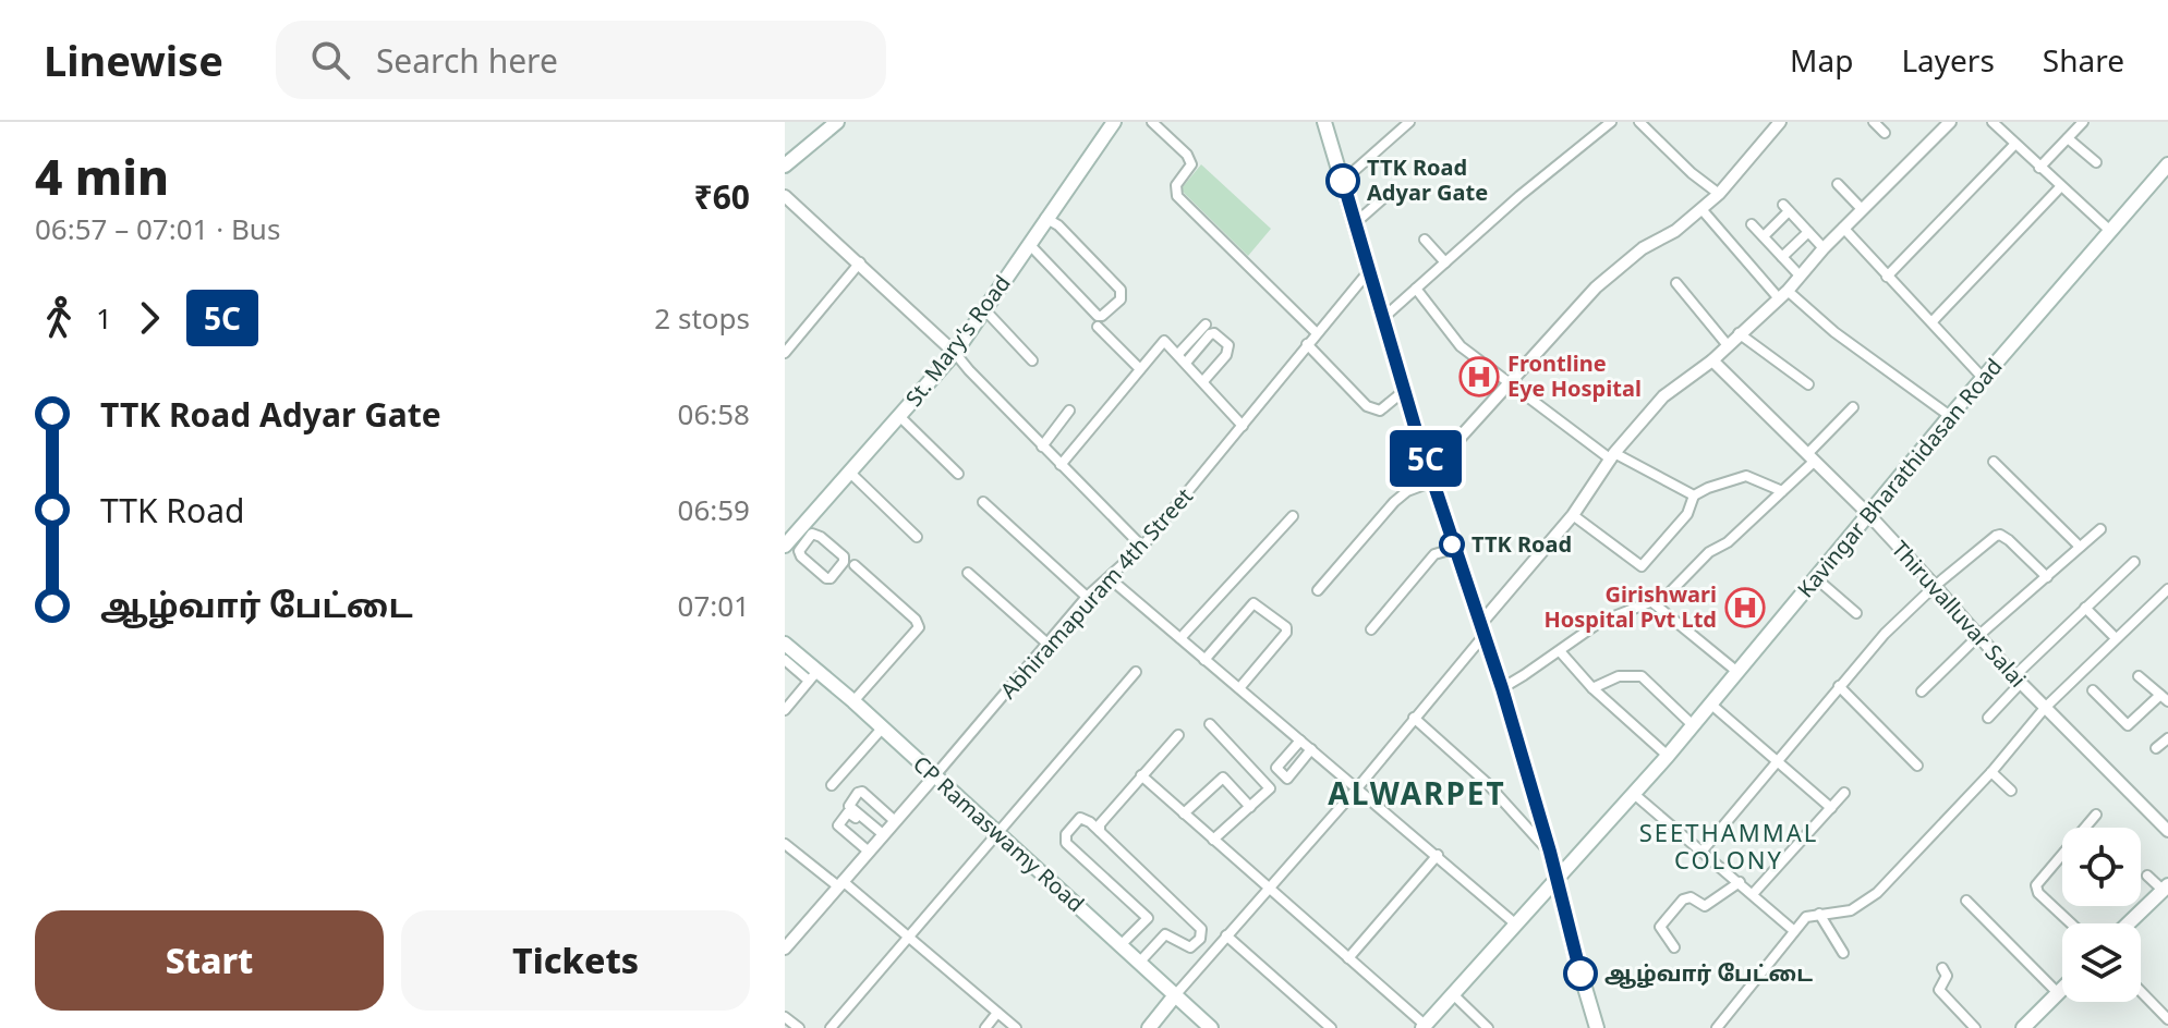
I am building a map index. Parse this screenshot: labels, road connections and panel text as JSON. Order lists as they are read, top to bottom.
{
  "streets": {
    "main road": ["St. Mary's Road", "Kavingar Bharathidasan Road", "CP Ramaswamy Road"],
    "street": ["Abhiramapuram 4th Street", "Thiruvalluvar Salai"]
  },
  "crossings": [
    ["Kavingar Bharathidasan Road", "Thiruvalluvar Salai"],
    ["Abhiramapuram 4th Street", "CP Ramaswamy Road"]
  ],
  "districts": ["ALWARPET", "SEETHAMMAL COLONY"],
  "places": {
    "other": ["TTK Road Adyar Gate", "TTK Road", "ஆழ்வார் பேட்டை"],
    "hospital": ["Frontline Eye Hospital", "Girishwari Hospital Pvt Ltd"]
  },
  "lines": ["bus line 5C"],
  "page": {
    "header": "Linewise",
    "search": "Search here",
    "nav": ["Map", "Layers", "Share"],
    "heading": ["4 min", "06:57 – 07:01 · Bus", "₹60"],
    "on_map": "5C",
    "legs": ["1", "5C", "2 stops"],
    "list": [
      {
        "name": "TTK Road Adyar Gate",
        "value": "06:58"
      },
      {
        "name": "TTK Road",
        "value": "06:59"
      },
      {
        "name": "ஆழ்வார் பேட்டை",
        "value": "07:01"
      }
    ],
    "buttons": ["Start", "Tickets"]
  }
}
